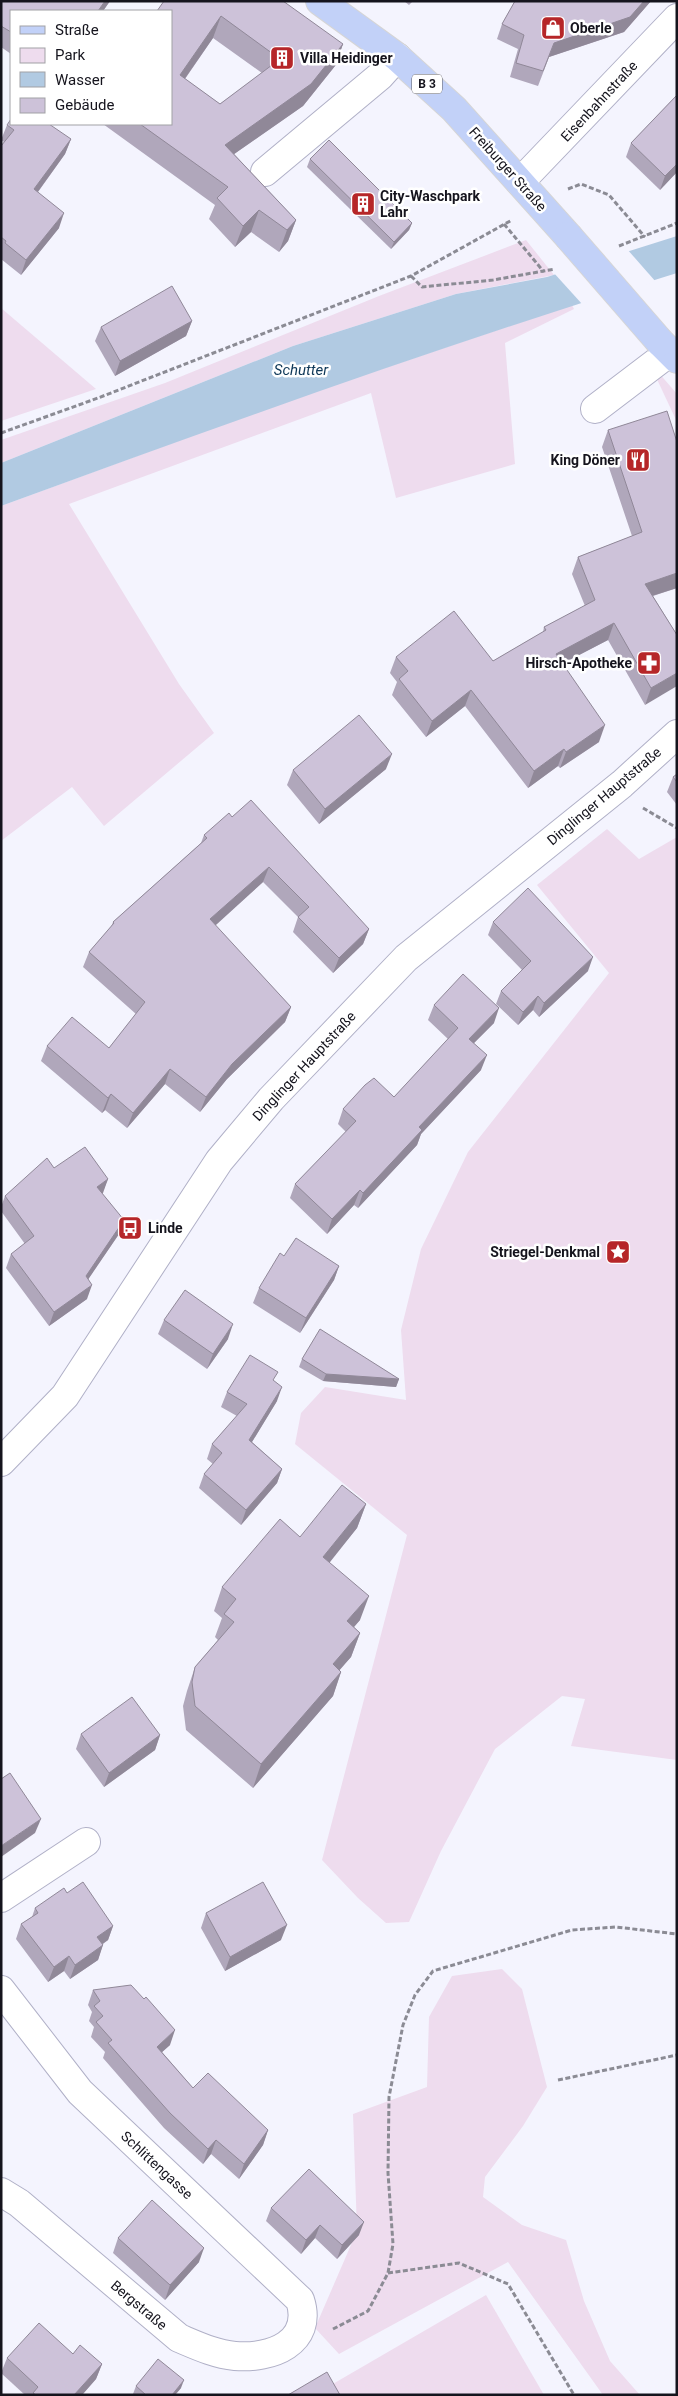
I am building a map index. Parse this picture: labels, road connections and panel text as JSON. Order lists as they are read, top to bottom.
{
  "streets": {
    "main road": ["B 3", "Freiburger Straße"],
    "street": [
      "Eisenbahnstraße",
      "Dinglinger Hauptstraße",
      "Schlittengasse",
      "Bergstraße"
    ]
  },
  "crossings": [
    ["Eisenbahnstraße", "Freiburger Straße"],
    ["Schlittengasse", "Bergstraße"]
  ],
  "water": ["Schutter"],
  "places": {
    "shop": ["Oberle"],
    "building": ["Villa Heidinger", "City-Waschpark Lahr"],
    "restaurant": ["King Döner"],
    "pharmacy": ["Hirsch-Apotheke"],
    "bus stop": ["Linde"],
    "place": ["Striegel-Denkmal"]
  },
  "legend": [
    "Straße",
    "Park",
    "Wasser",
    "Gebäude"
  ]
}
